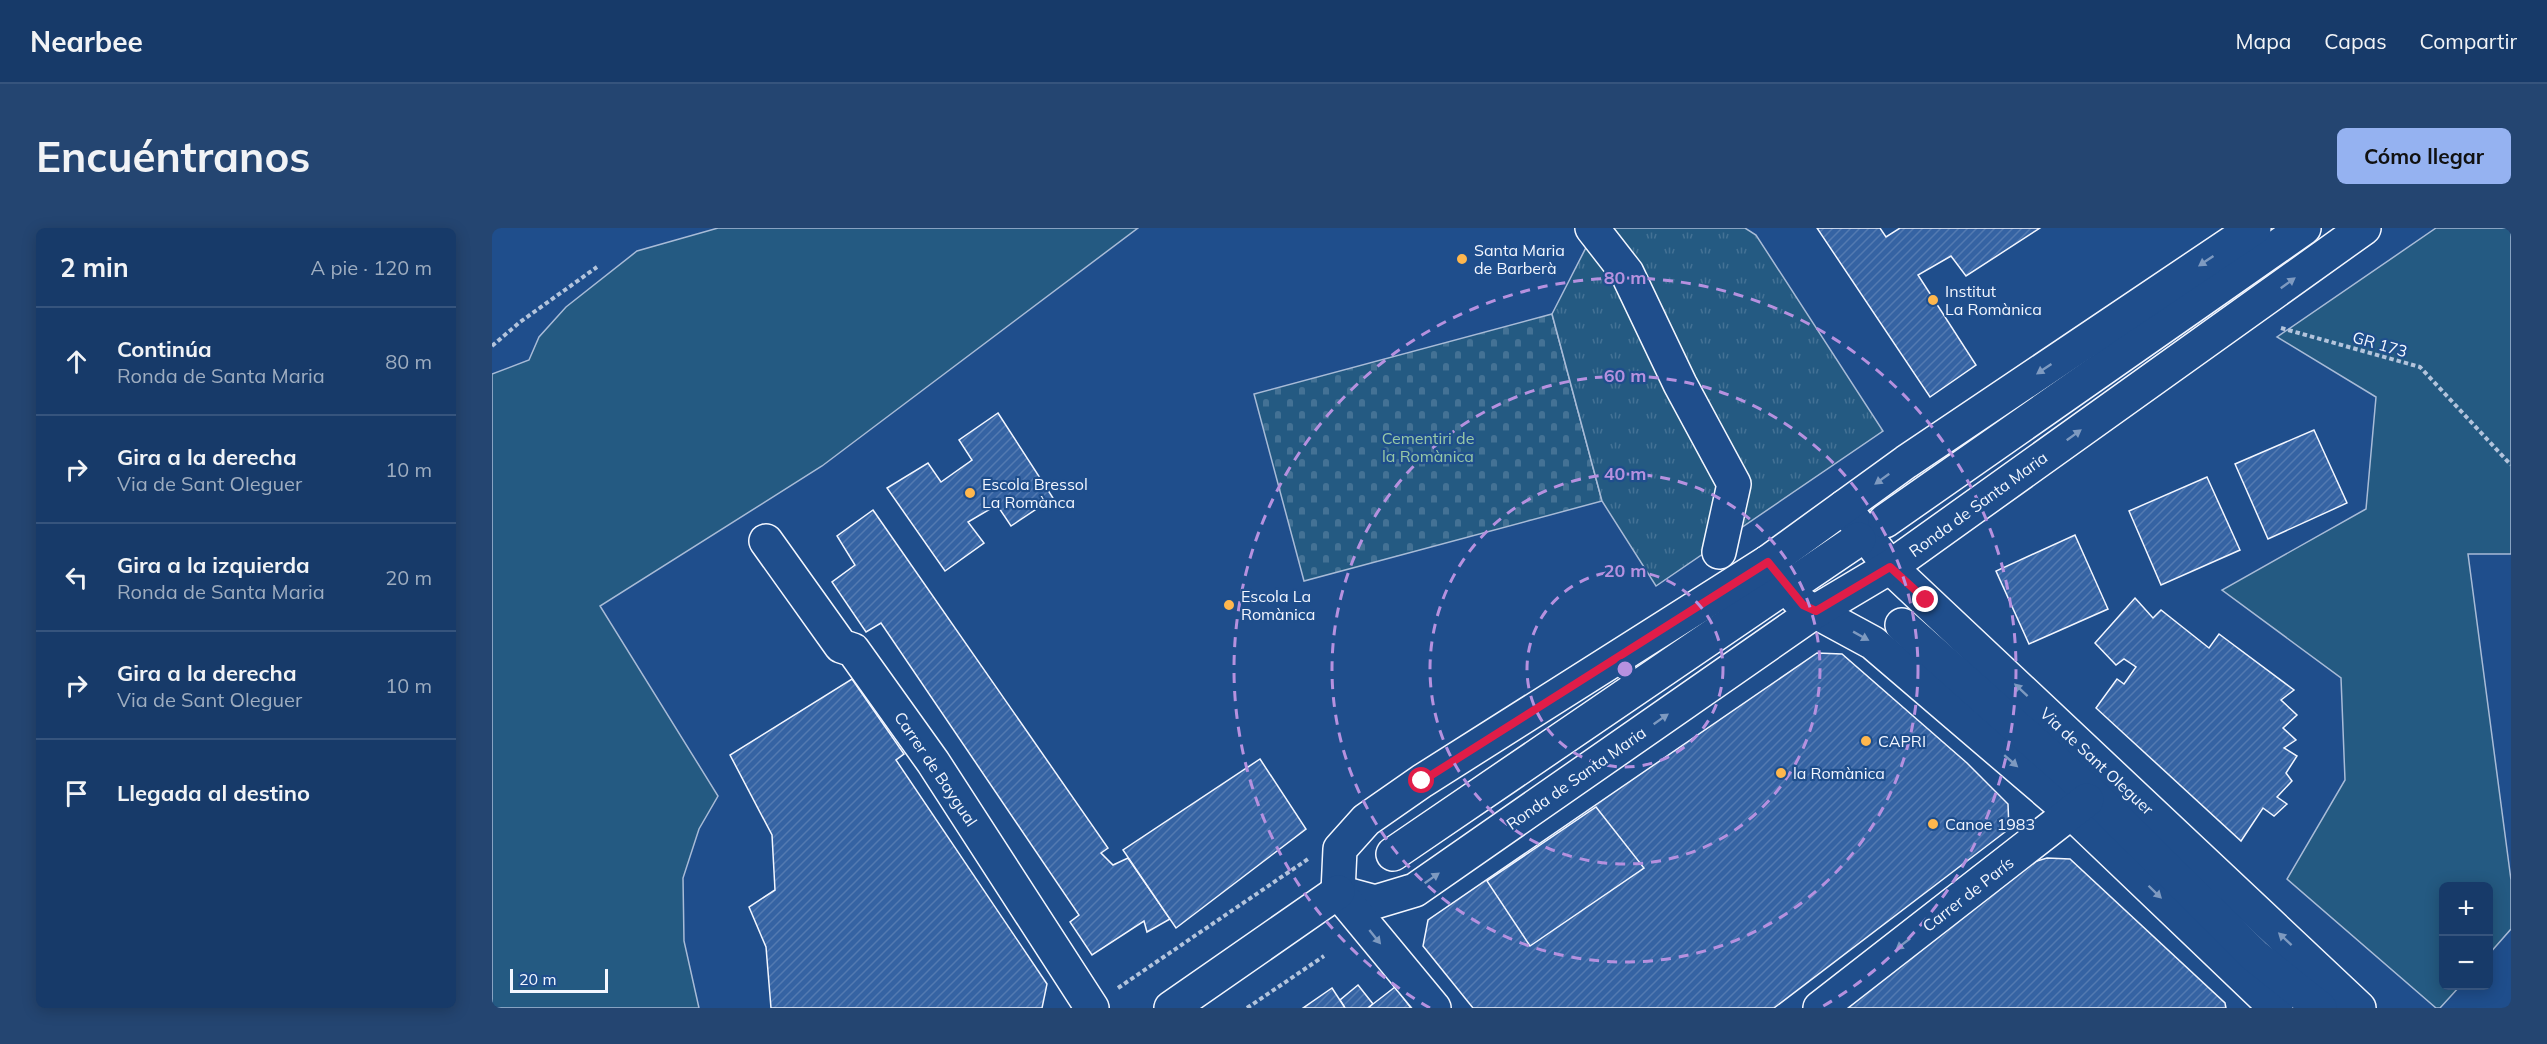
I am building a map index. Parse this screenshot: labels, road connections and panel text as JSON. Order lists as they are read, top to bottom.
{
  "streets": {
    "street": [
      "Ronda de Santa Maria",
      "Via de Sant Oleguer",
      "Carrer de Baygual",
      "Carrer de París"
    ],
    "path": ["GR 173"]
  },
  "crossings": [
    ["GR 173", "Ronda de Santa Maria"],
    ["Ronda de Santa Maria", "Via de Sant Oleguer"],
    ["Via de Sant Oleguer", "Carrer de París"]
  ],
  "one_way": ["Carrer de París"],
  "parks": ["Cementiri de la Romànica"],
  "places": [
    "Santa Maria de Barberà",
    "Institut La Romànica",
    "Escola Bressol La Romànca",
    "Escola La Romànica",
    "CAPRI",
    "la Romànica",
    "Canoe 1983"
  ],
  "scale_bar": "20 m",
  "page": {
    "header": "Nearbee",
    "nav": ["Mapa", "Capas", "Compartir"],
    "buttons": "Cómo llegar",
    "title": "Encuéntranos",
    "heading": ["2 min", "A pie · 120 m"],
    "list": [
      ["Continúa", "Ronda de Santa Maria", "80 m"],
      ["Gira a la derecha", "Via de Sant Oleguer", "10 m"],
      ["Gira a la izquierda", "Ronda de Santa Maria", "20 m"],
      ["Gira a la derecha", "Via de Sant Oleguer", "10 m"],
      "Llegada al destino"
    ],
    "map_buttons": ["+", "−"],
    "scale": "20 m"
  },
  "rings": [
    "80 m",
    "60 m",
    "40 m",
    "20 m"
  ]
}
